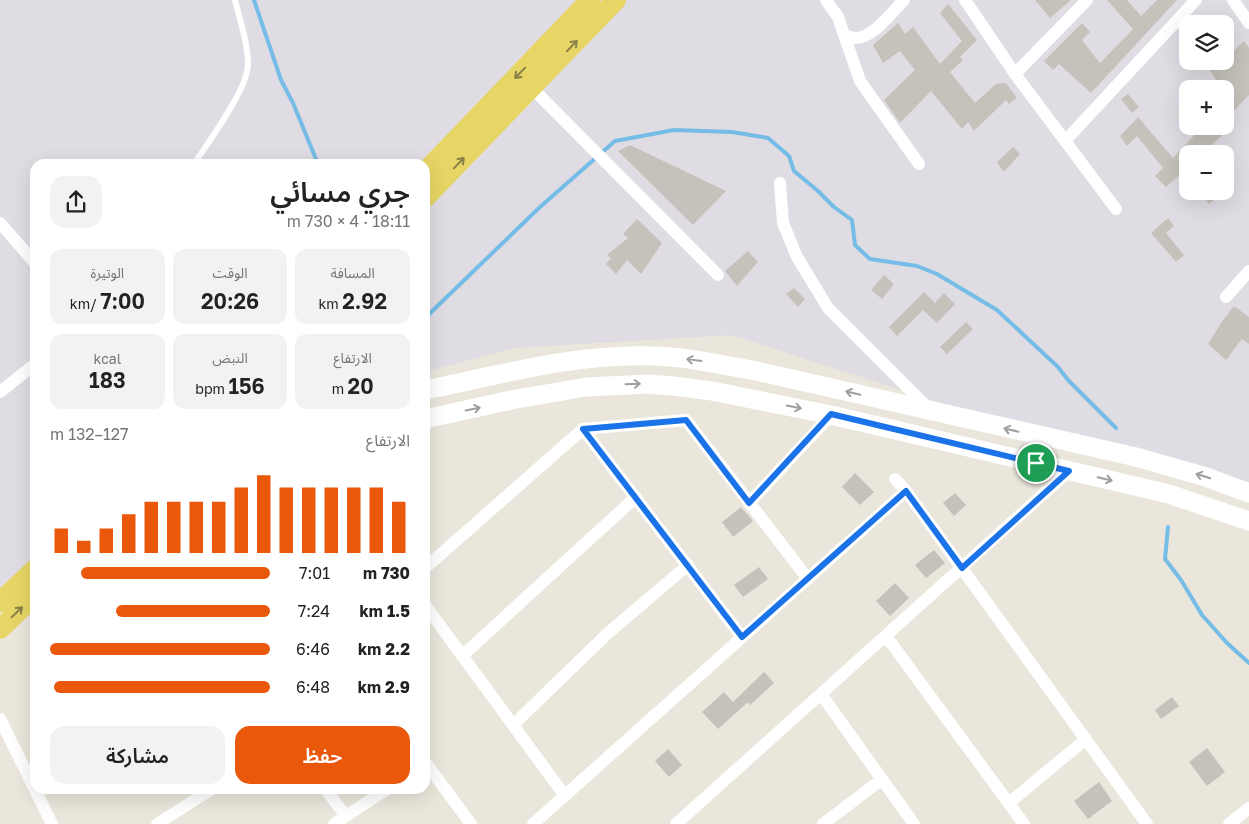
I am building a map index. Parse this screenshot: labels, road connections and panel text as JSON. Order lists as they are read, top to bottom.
{
  "page": {
    "map_buttons": ["+", "−"],
    "heading": ["جري مسائي", "18:11 · 4 × 730 m"],
    "stats": [
      ["المسافة", "2.92 km"],
      ["الوقت", "20:26"],
      ["الوتيرة", "7:00 /km"],
      ["الارتفاع", "20 m"],
      ["النبض", "156 bpm"],
      ["kcal", "183"]
    ],
    "chart": ["الارتفاع", "127–132 m"],
    "list": [
      {
        "name": "730 m",
        "note": "7:01"
      },
      {
        "name": "1.5 km",
        "note": "7:24"
      },
      {
        "name": "2.2 km",
        "note": "6:46"
      },
      {
        "name": "2.9 km",
        "note": "6:48"
      }
    ],
    "buttons": ["حفظ", "مشاركة"]
  }
}
